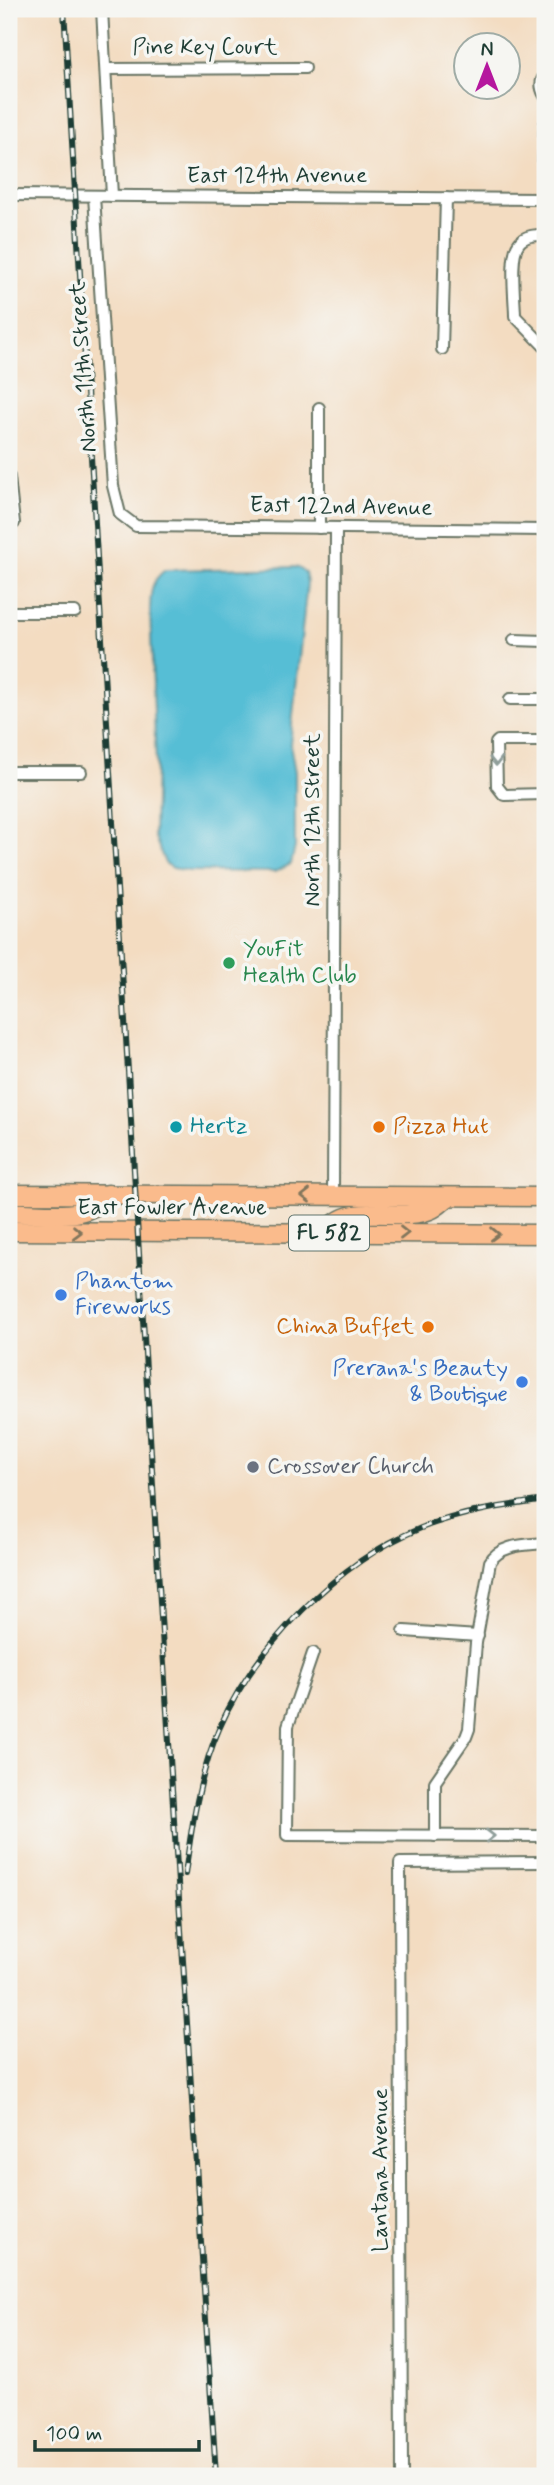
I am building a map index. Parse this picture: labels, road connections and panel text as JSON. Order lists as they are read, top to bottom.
{
  "streets": {
    "main road": ["East Fowler Avenue", "FL 582"],
    "street": [
      "Pine Key Court",
      "East 124th Avenue",
      "North 11th Street",
      "East 122nd Avenue",
      "North 12th Street",
      "Lantana Avenue"
    ]
  },
  "crossings": [
    ["East 124th Avenue", "North 11th Street"],
    ["North 11th Street", "East 122nd Avenue"],
    ["East 122nd Avenue", "North 12th Street"],
    ["North 12th Street", "East Fowler Avenue"]
  ],
  "places": [
    "YouFit Health Club",
    "Hertz",
    "Pizza Hut",
    "Phantom Fireworks",
    "China Buffet",
    "Prerana's Beauty & Boutique",
    "Crossover Church"
  ],
  "scale_bar": "100 m",
  "north": "top"
}
